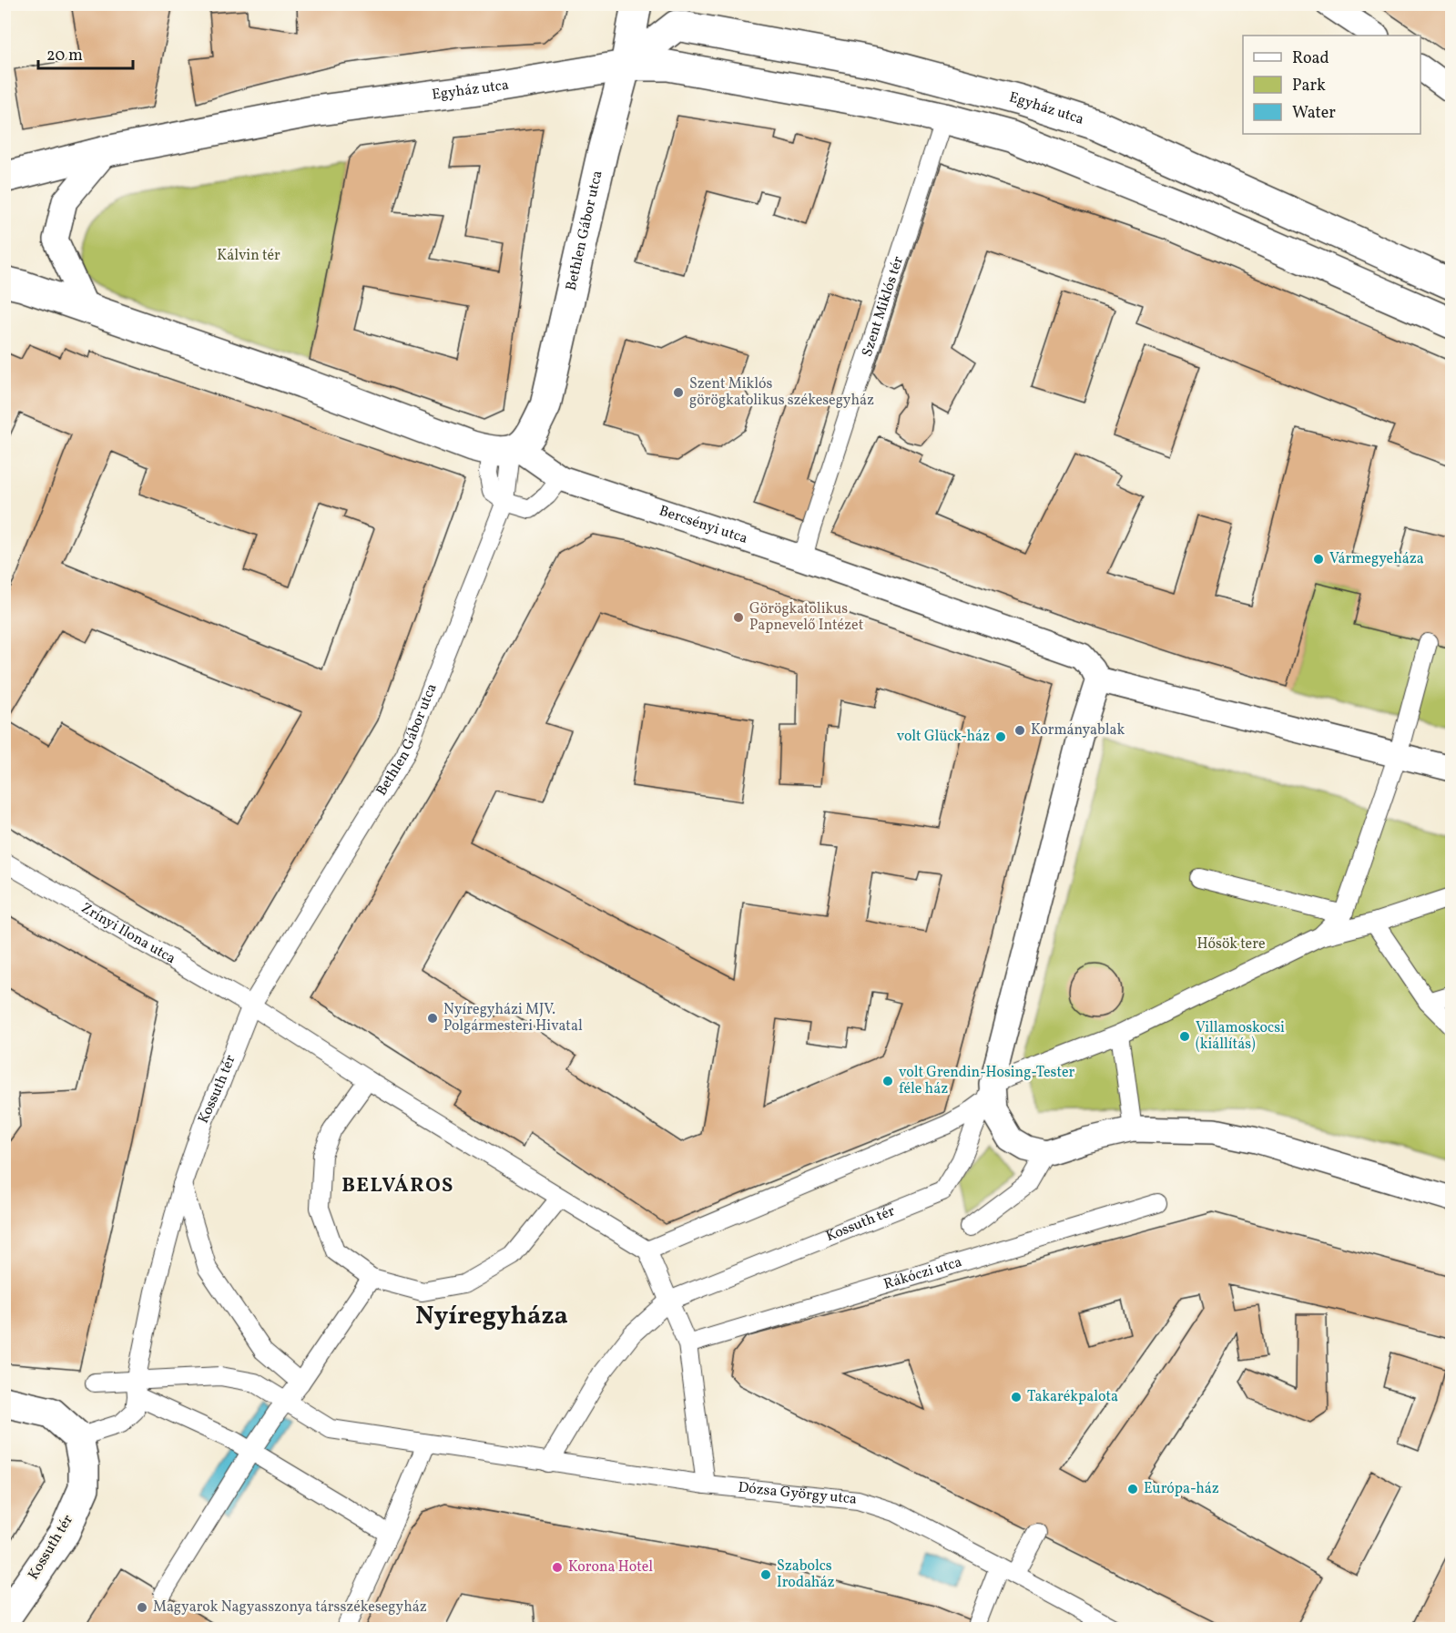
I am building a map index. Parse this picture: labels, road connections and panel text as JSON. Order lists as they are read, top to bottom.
{
  "streets": {
    "street": [
      "Egyház utca",
      "Bethlen Gábor utca",
      "Szent Miklós tér",
      "Bercsényi utca",
      "Zrínyi Ilona utca",
      "Kossuth tér",
      "Rákóczi utca",
      "Dózsa György utca"
    ]
  },
  "crossings": [
    ["Egyház utca", "Bethlen Gábor utca"],
    ["Egyház utca", "Szent Miklós tér"],
    ["Bethlen Gábor utca", "Bercsényi utca"],
    ["Bethlen Gábor utca", "Zrínyi Ilona utca"],
    ["Bethlen Gábor utca", "Kossuth tér"],
    ["Szent Miklós tér", "Bercsényi utca"],
    ["Zrínyi Ilona utca", "Kossuth tér"],
    ["Kossuth tér", "Dózsa György utca"]
  ],
  "districts": ["BELVÁROS", "Nyíregyháza"],
  "parks": ["Kálvin tér", "Hősök tere"],
  "places": [
    "Szent Miklós görögkatolikus székesegyház",
    "Vármegyeháza",
    "Görögkatolikus Papnevelő Intézet",
    "Kormányablak",
    "volt Glück-ház",
    "Nyíregyházi MJV. Polgármesteri Hivatal",
    "Villamoskocsi (kiállítás)",
    "volt Grendin-Hosing-Tester féle ház",
    "Takarékpalota",
    "Európa-ház",
    "Korona Hotel",
    "Szabolcs Irodaház",
    "Magyarok Nagyasszonya társszékesegyház"
  ],
  "legend": ["Road", "Park", "Water"],
  "scale_bar": "20 m"
}
